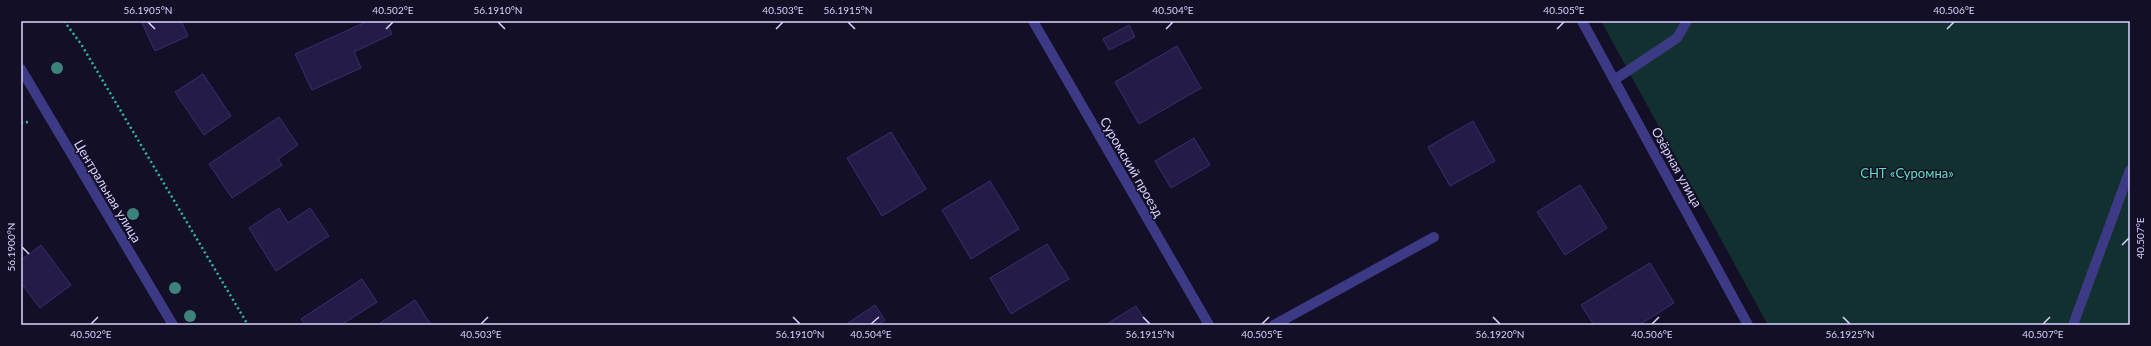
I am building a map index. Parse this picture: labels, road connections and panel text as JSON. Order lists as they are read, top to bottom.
{
  "streets": {
    "street": ["Суромский проезд", "Озёрная улица", "Центральная улица"]
  },
  "parks": ["СНТ «Суромна»"],
  "coordinates": [
    "56.1905°N",
    "40.502°E",
    "56.1910°N",
    "40.503°E",
    "56.1915°N",
    "40.504°E",
    "40.505°E",
    "40.506°E",
    "40.507°E",
    "56.1900°N",
    "56.1920°N",
    "56.1925°N"
  ]
}
